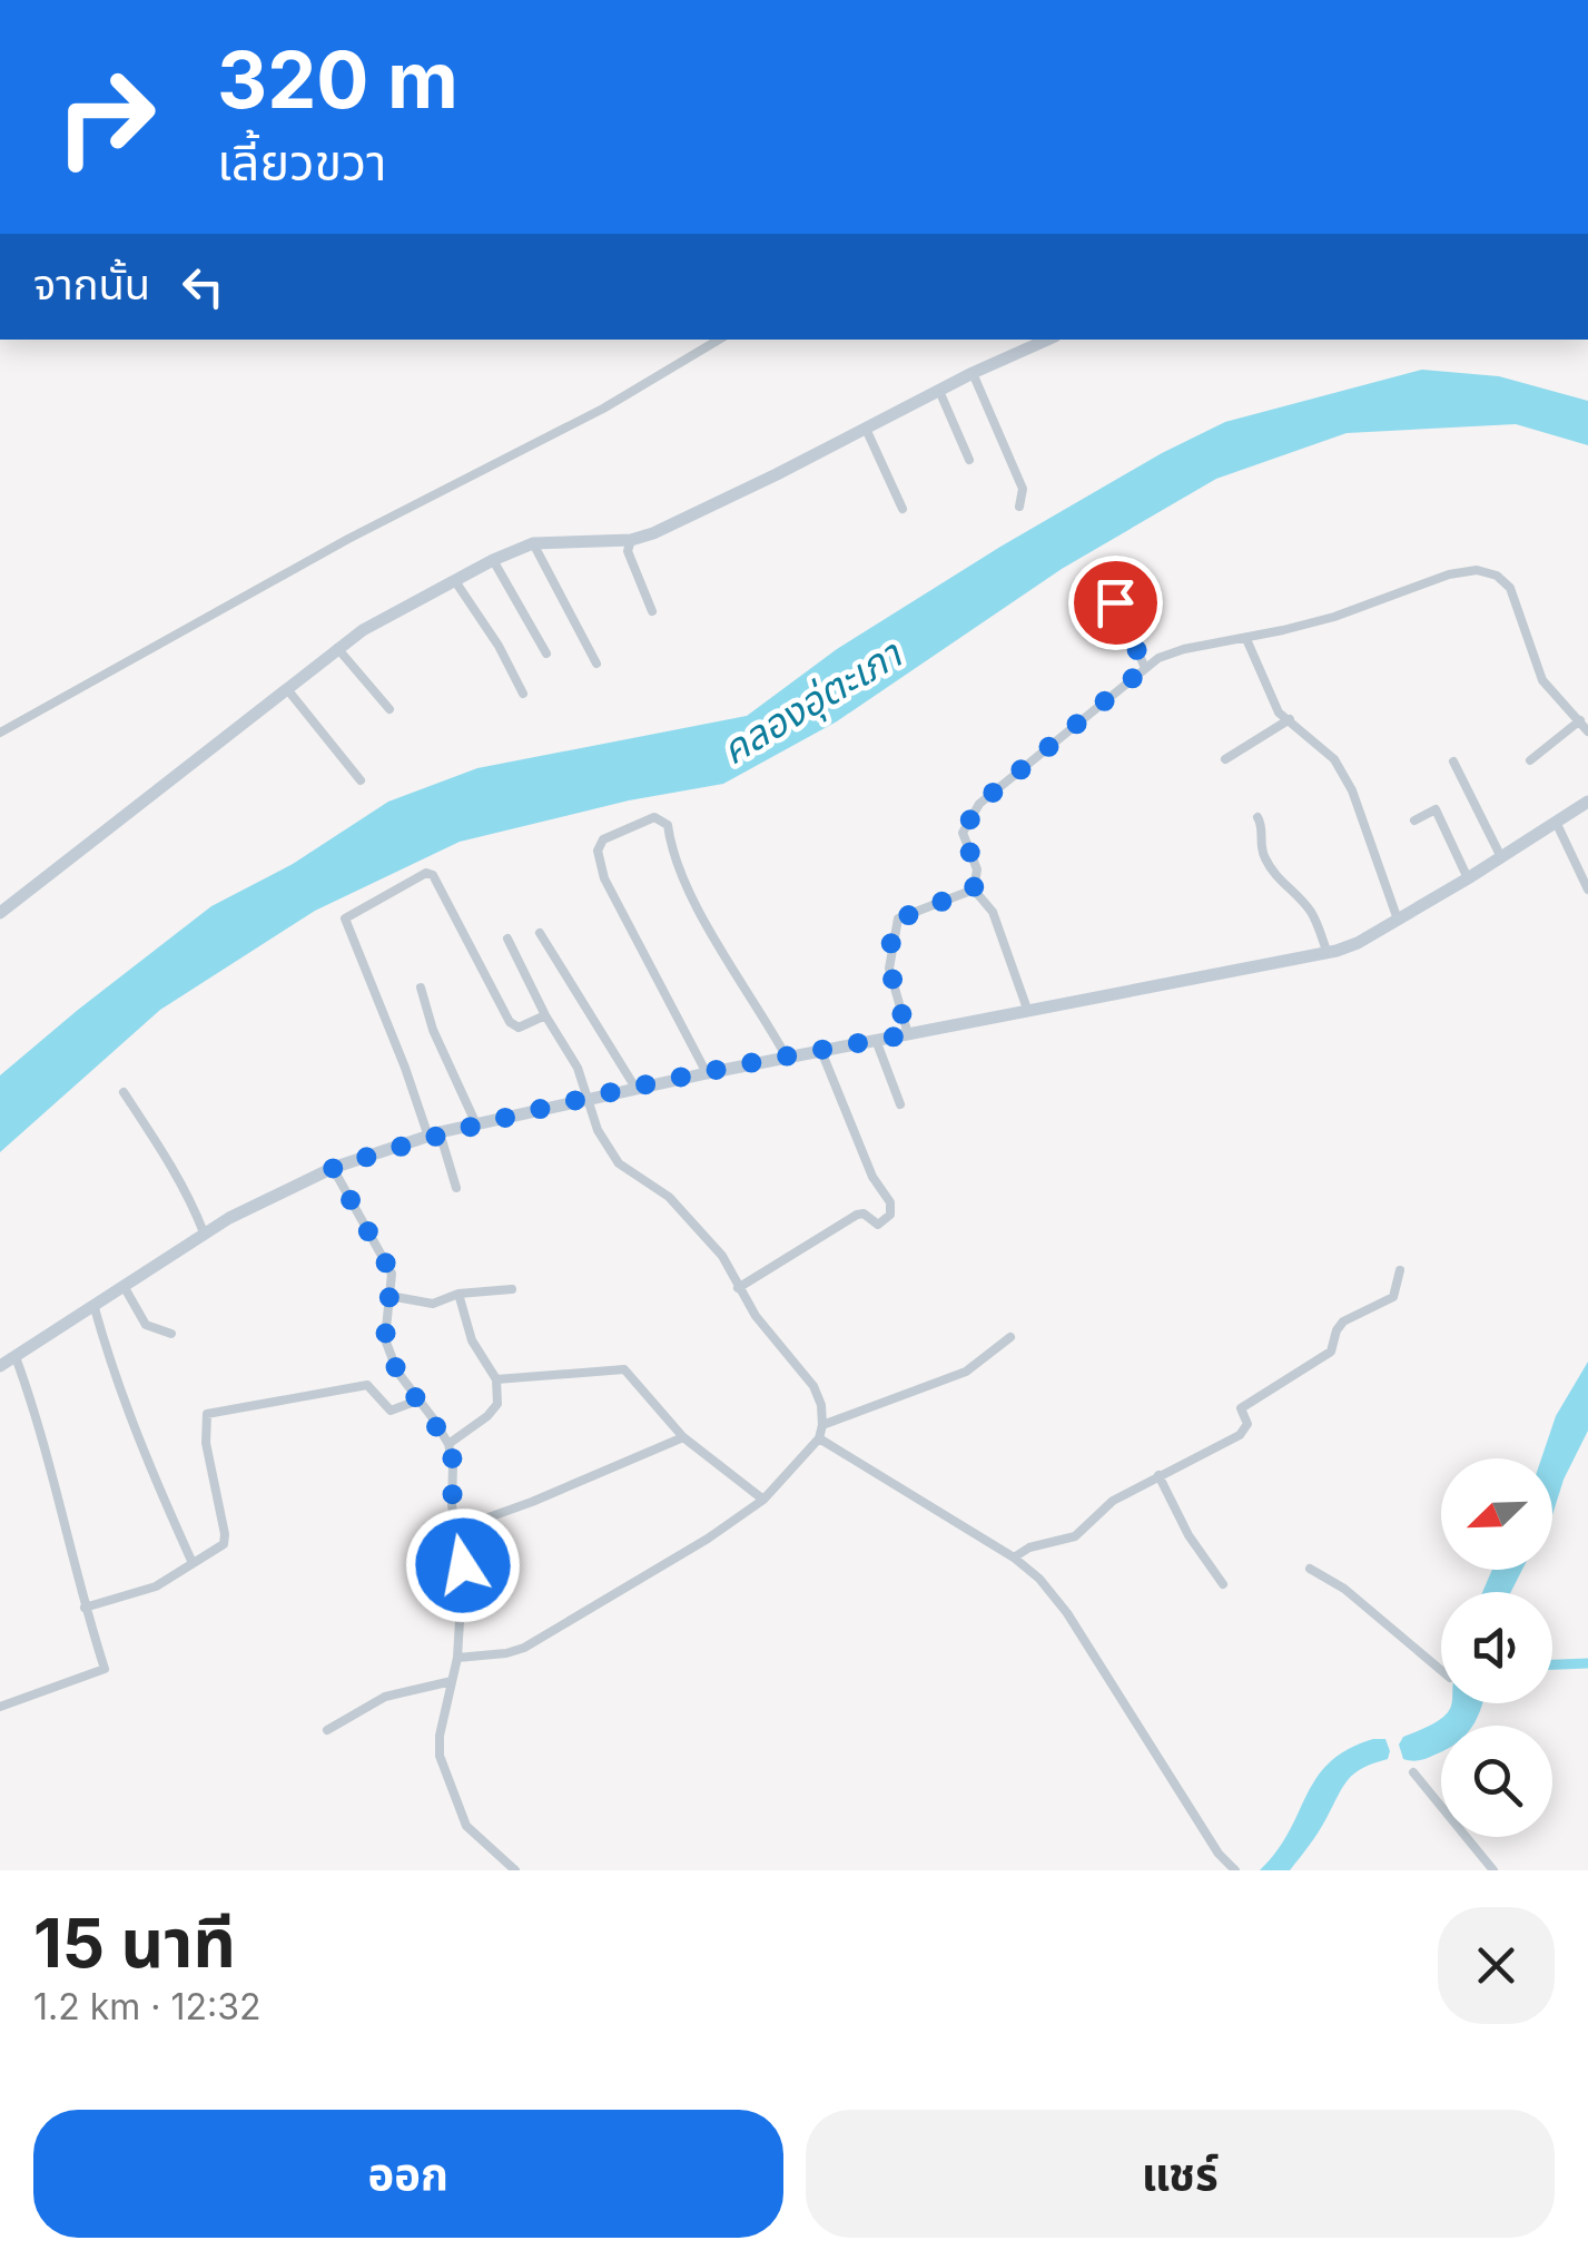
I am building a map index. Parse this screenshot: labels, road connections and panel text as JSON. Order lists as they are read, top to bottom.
{
  "water": ["คลองอุ่ตะเภา"],
  "north": "bottom left",
  "page": {
    "turn": ["320 m", "เลี้ยวขวา"],
    "then": "จากนั้น",
    "heading": ["15 นาที", "1.2 km · 12:32"],
    "buttons": ["ออก", "แชร์"]
  }
}
